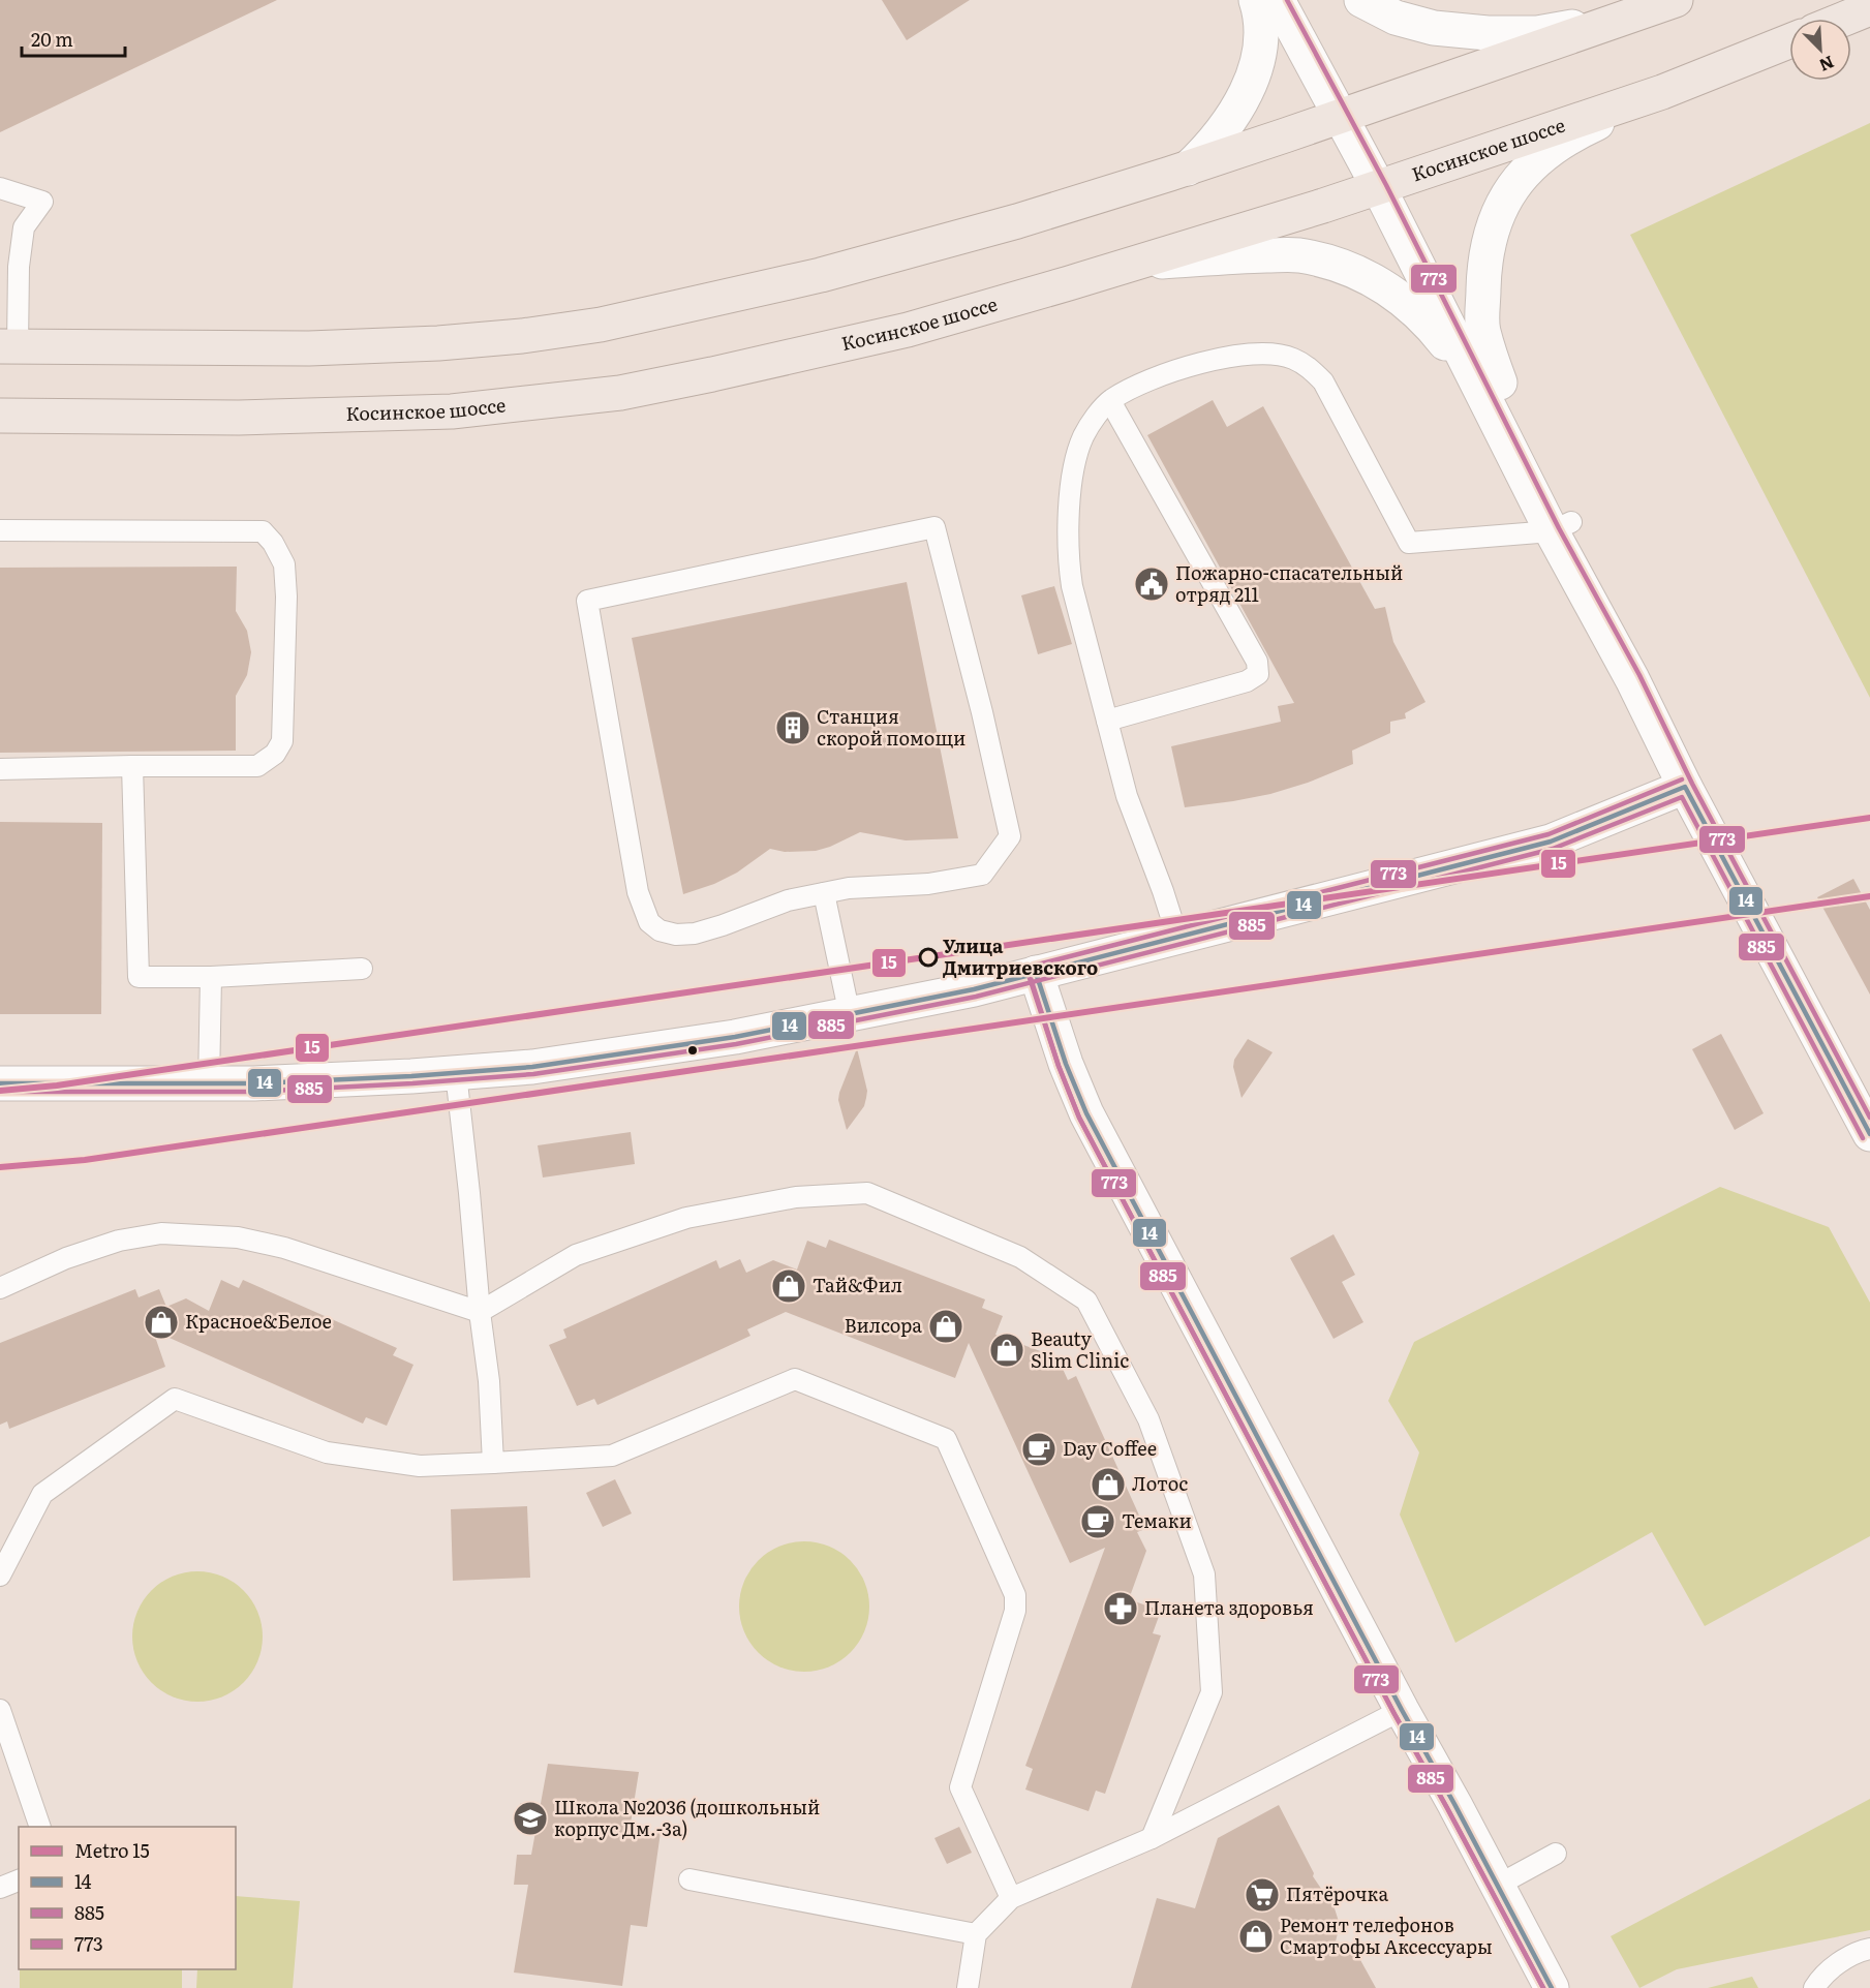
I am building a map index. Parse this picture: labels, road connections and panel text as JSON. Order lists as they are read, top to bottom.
{
  "streets": {
    "highway": ["Косинское шоссе"]
  },
  "places": {
    "public building": ["Пожарно-спасательный отряд 211"],
    "building": ["Станция скорой помощи"],
    "other": ["Улица Дмитриевского"],
    "shop": [
      "Тай&Фил",
      "Красное&Белое",
      "Вилсора",
      "Beauty Slim Clinic",
      "Лотос",
      "Ремонт телефонов Смартофы Аксессуары"
    ],
    "cafe": ["Day Coffee", "Темаки"],
    "pharmacy": ["Планета здоровья"],
    "school or university": ["Школа №2036 (дошкольный корпус Дм.-3а)"],
    "supermarket": ["Пятёрочка"]
  },
  "lines": [
    "transit line 773",
    "transit line 14",
    "transit line 885",
    "metro line 15"
  ],
  "legend": [
    "Metro 15",
    "14",
    "885",
    "773"
  ],
  "scale_bar": "20 m",
  "north": "bottom right"
}
